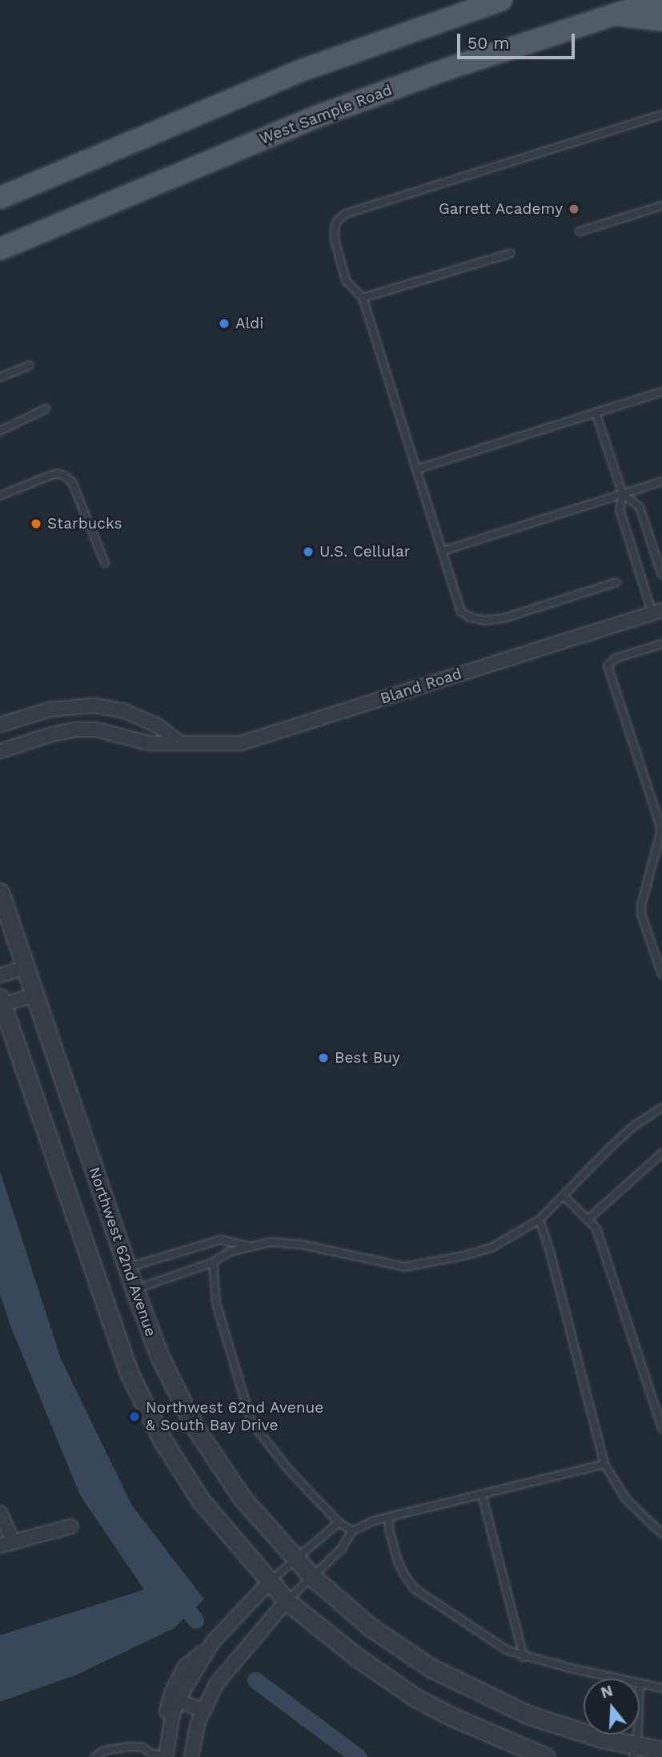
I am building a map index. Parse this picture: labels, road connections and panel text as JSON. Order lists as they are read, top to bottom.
{
  "streets": {
    "main road": ["West Sample Road"],
    "street": ["Bland Road", "Northwest 62nd Avenue"]
  },
  "places": [
    "Garrett Academy",
    "Aldi",
    "Starbucks",
    "U.S. Cellular",
    "Best Buy",
    "Northwest 62nd Avenue & South Bay Drive"
  ],
  "scale_bar": "50 m",
  "north": "top"
}
